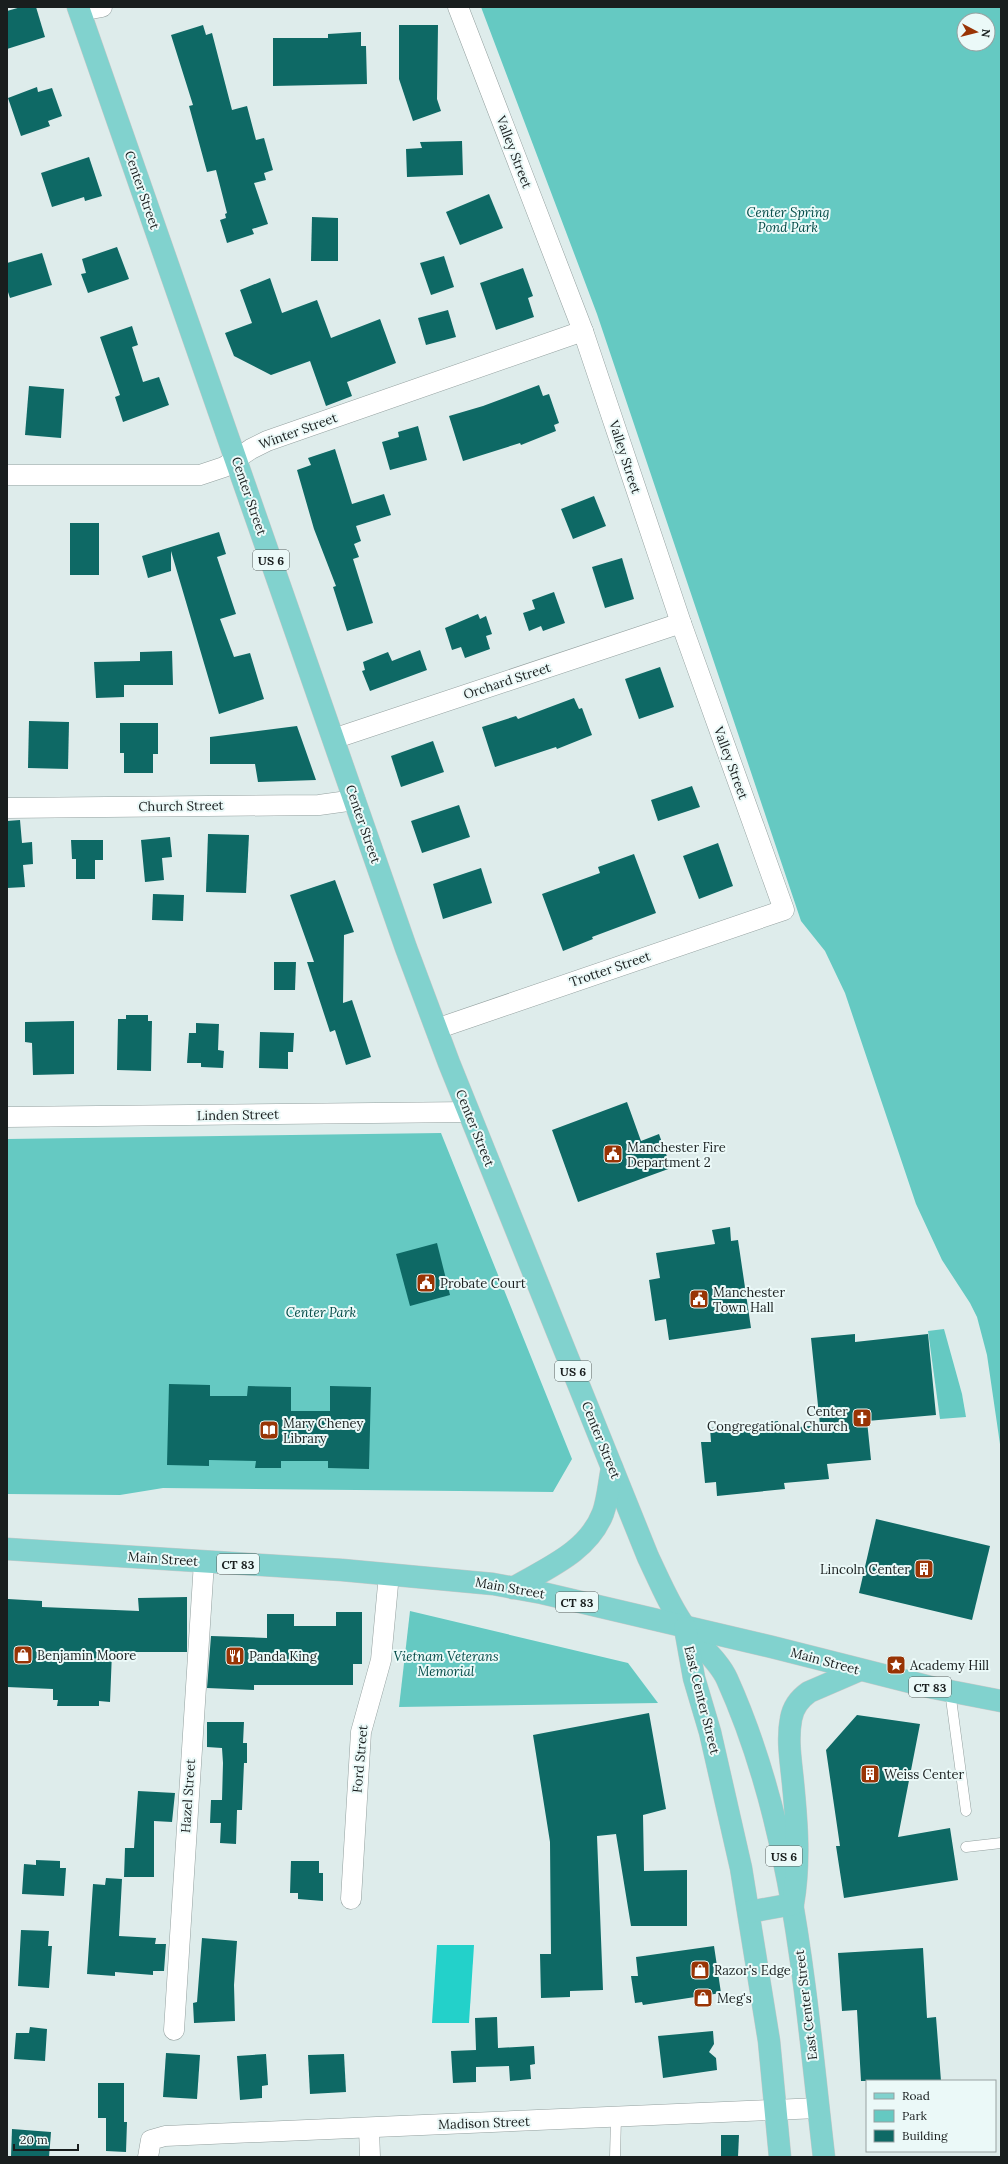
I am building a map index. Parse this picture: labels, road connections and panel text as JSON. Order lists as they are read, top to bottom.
{
  "streets": {
    "main road": [
      "Center Street",
      "US 6",
      "Main Street",
      "CT 83",
      "East Center Street"
    ],
    "street": [
      "Valley Street",
      "Winter Street",
      "Orchard Street",
      "Church Street",
      "Trotter Street",
      "Linden Street",
      "Ford Street",
      "Hazel Street",
      "Madison Street"
    ]
  },
  "crossings": [
    ["Valley Street", "Winter Street"],
    ["Valley Street", "Orchard Street"],
    ["Valley Street", "Trotter Street"],
    ["Center Street", "Winter Street"],
    ["Center Street", "Orchard Street"],
    ["Center Street", "Church Street"],
    ["Center Street", "Trotter Street"],
    ["Center Street", "Linden Street"],
    ["Center Street", "Main Street"],
    ["Center Street", "East Center Street"],
    ["Main Street", "East Center Street"],
    ["Main Street", "Ford Street"],
    ["Main Street", "Hazel Street"],
    ["East Center Street", "Madison Street"]
  ],
  "parks": ["Center Spring Pond Park", "Center Park", "Vietnam Veterans Memorial"],
  "places": {
    "public building": ["Manchester Fire Department 2", "Probate Court", "Manchester Town Hall"],
    "church": ["Center Congregational Church"],
    "library": ["Mary Cheney Library"],
    "building": ["Lincoln Center", "Weiss Center"],
    "shop": ["Benjamin Moore", "Razor's Edge", "Meg's"],
    "restaurant": ["Panda King"],
    "place": ["Academy Hill"]
  },
  "legend": ["Road", "Park", "Building"],
  "scale_bar": "20 m",
  "north": "right"
}
